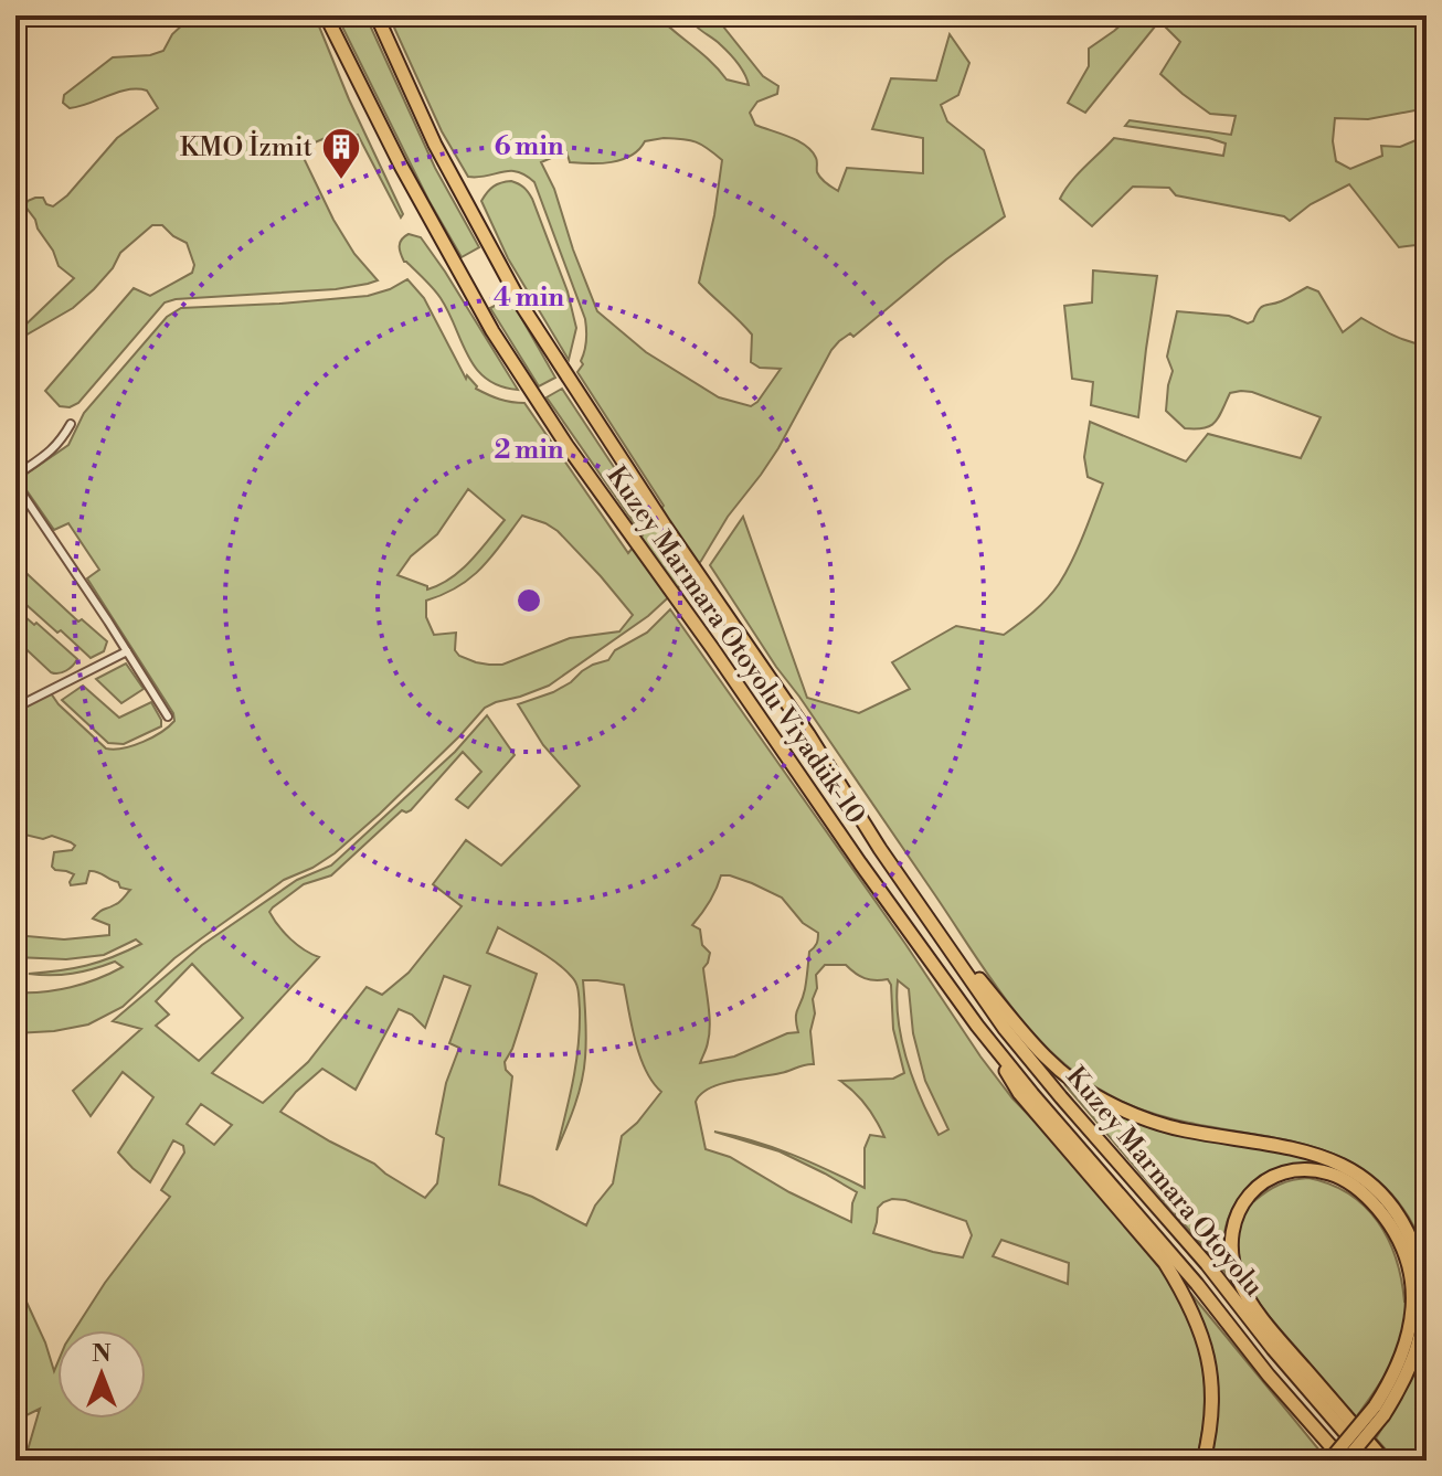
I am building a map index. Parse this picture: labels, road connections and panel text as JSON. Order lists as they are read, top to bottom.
{
  "streets": {
    "highway": ["Kuzey Marmara Otoyolu Viyadük-10", "Kuzey Marmara Otoyolu"]
  },
  "crossings": [
    ["Kuzey Marmara Otoyolu Viyadük-10", "Kuzey Marmara Otoyolu"]
  ],
  "places": {
    "building": ["KMO İzmit"]
  },
  "north": "top",
  "rings": ["6 min", "4 min", "2 min"]
}
